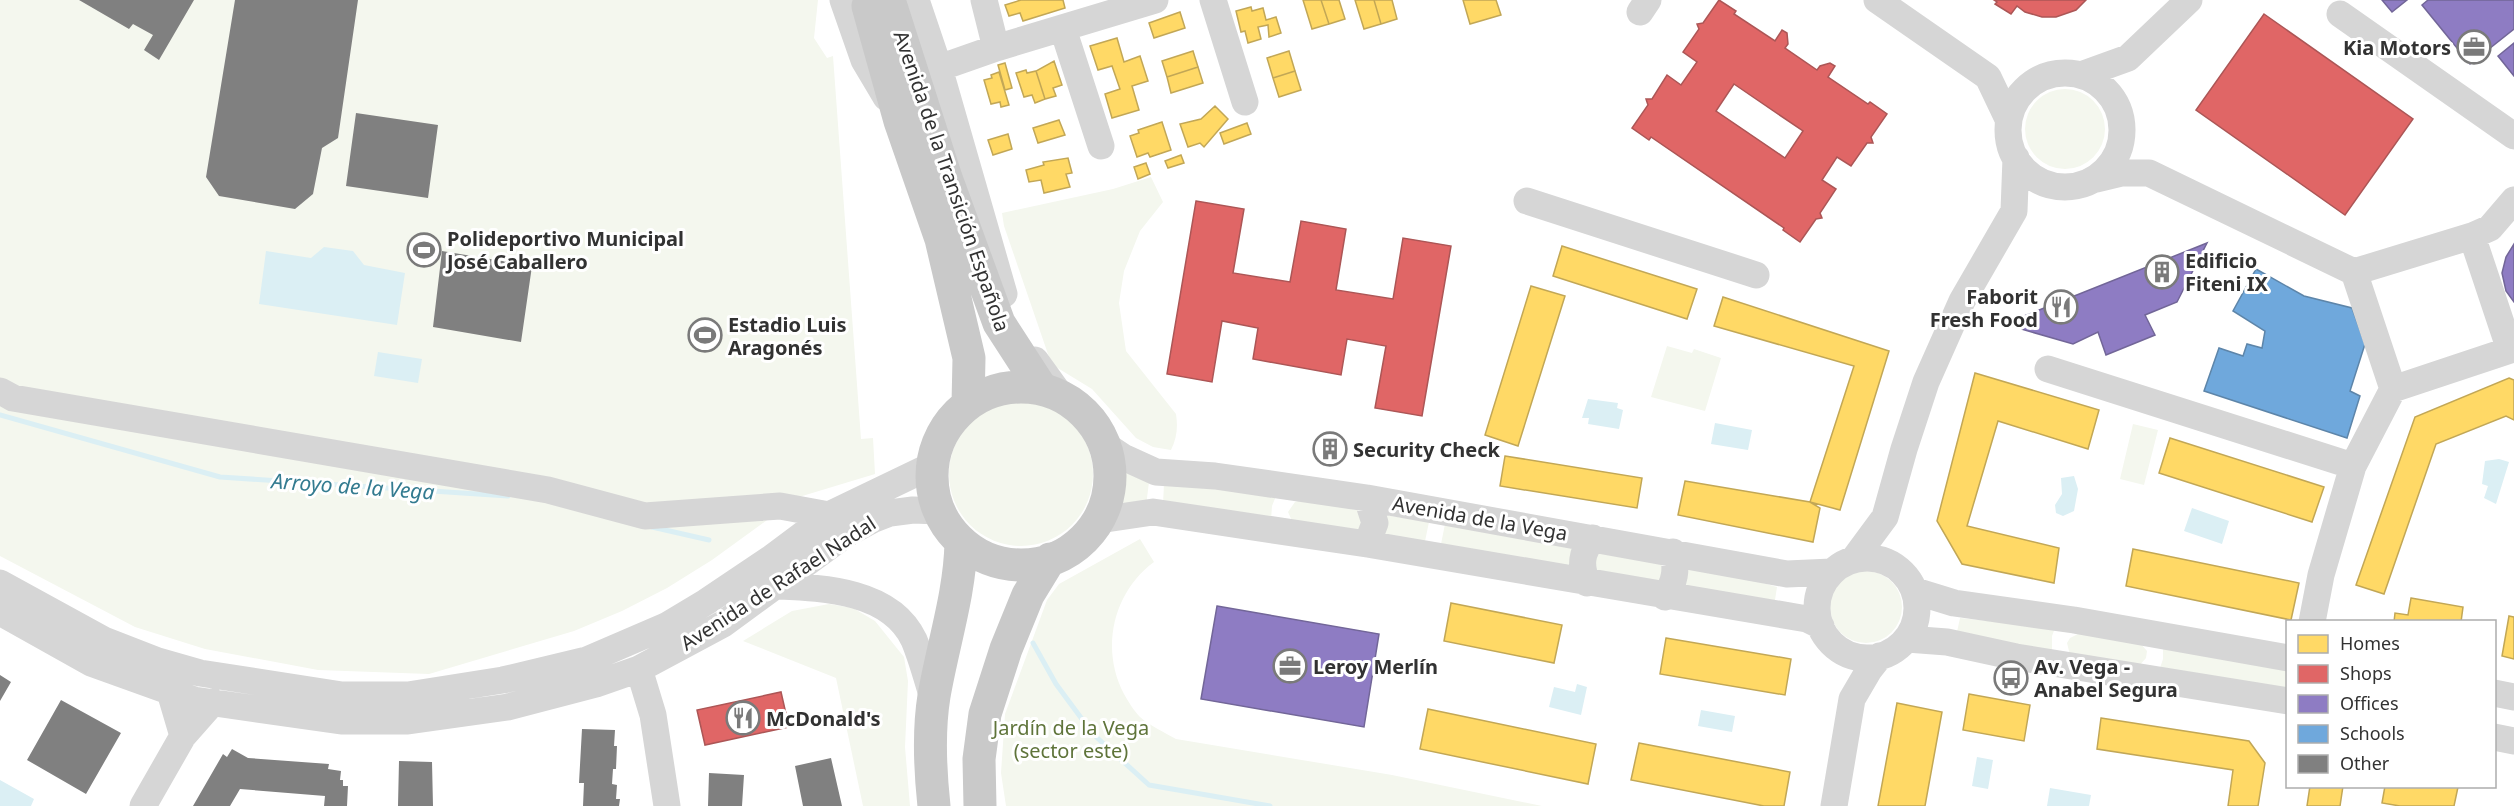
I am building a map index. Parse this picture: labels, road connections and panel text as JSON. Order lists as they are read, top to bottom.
{
  "streets": {
    "main road": ["Avenida de la Transición Española"],
    "street": ["Avenida de la Vega", "Avenida de Rafael Nadal"]
  },
  "crossings": [
    ["Avenida de la Transición Española", "Avenida de la Vega"],
    ["Avenida de la Transición Española", "Avenida de Rafael Nadal"],
    ["Avenida de la Vega", "Avenida de Rafael Nadal"]
  ],
  "water": ["Arroyo de la Vega"],
  "parks": ["Jardín de la Vega (sector este)"],
  "places": {
    "office": ["Kia Motors", "Leroy Merlín"],
    "sports": ["Polideportivo Municipal José Caballero", "Estadio Luis Aragonés"],
    "building": ["Edificio Fiteni IX", "Security Check"],
    "restaurant": ["Faborit Fresh Food", "McDonald's"],
    "bus stop": ["Av. Vega - Anabel Segura"]
  },
  "legend": [
    "Homes",
    "Shops",
    "Offices",
    "Schools",
    "Other"
  ]
}
